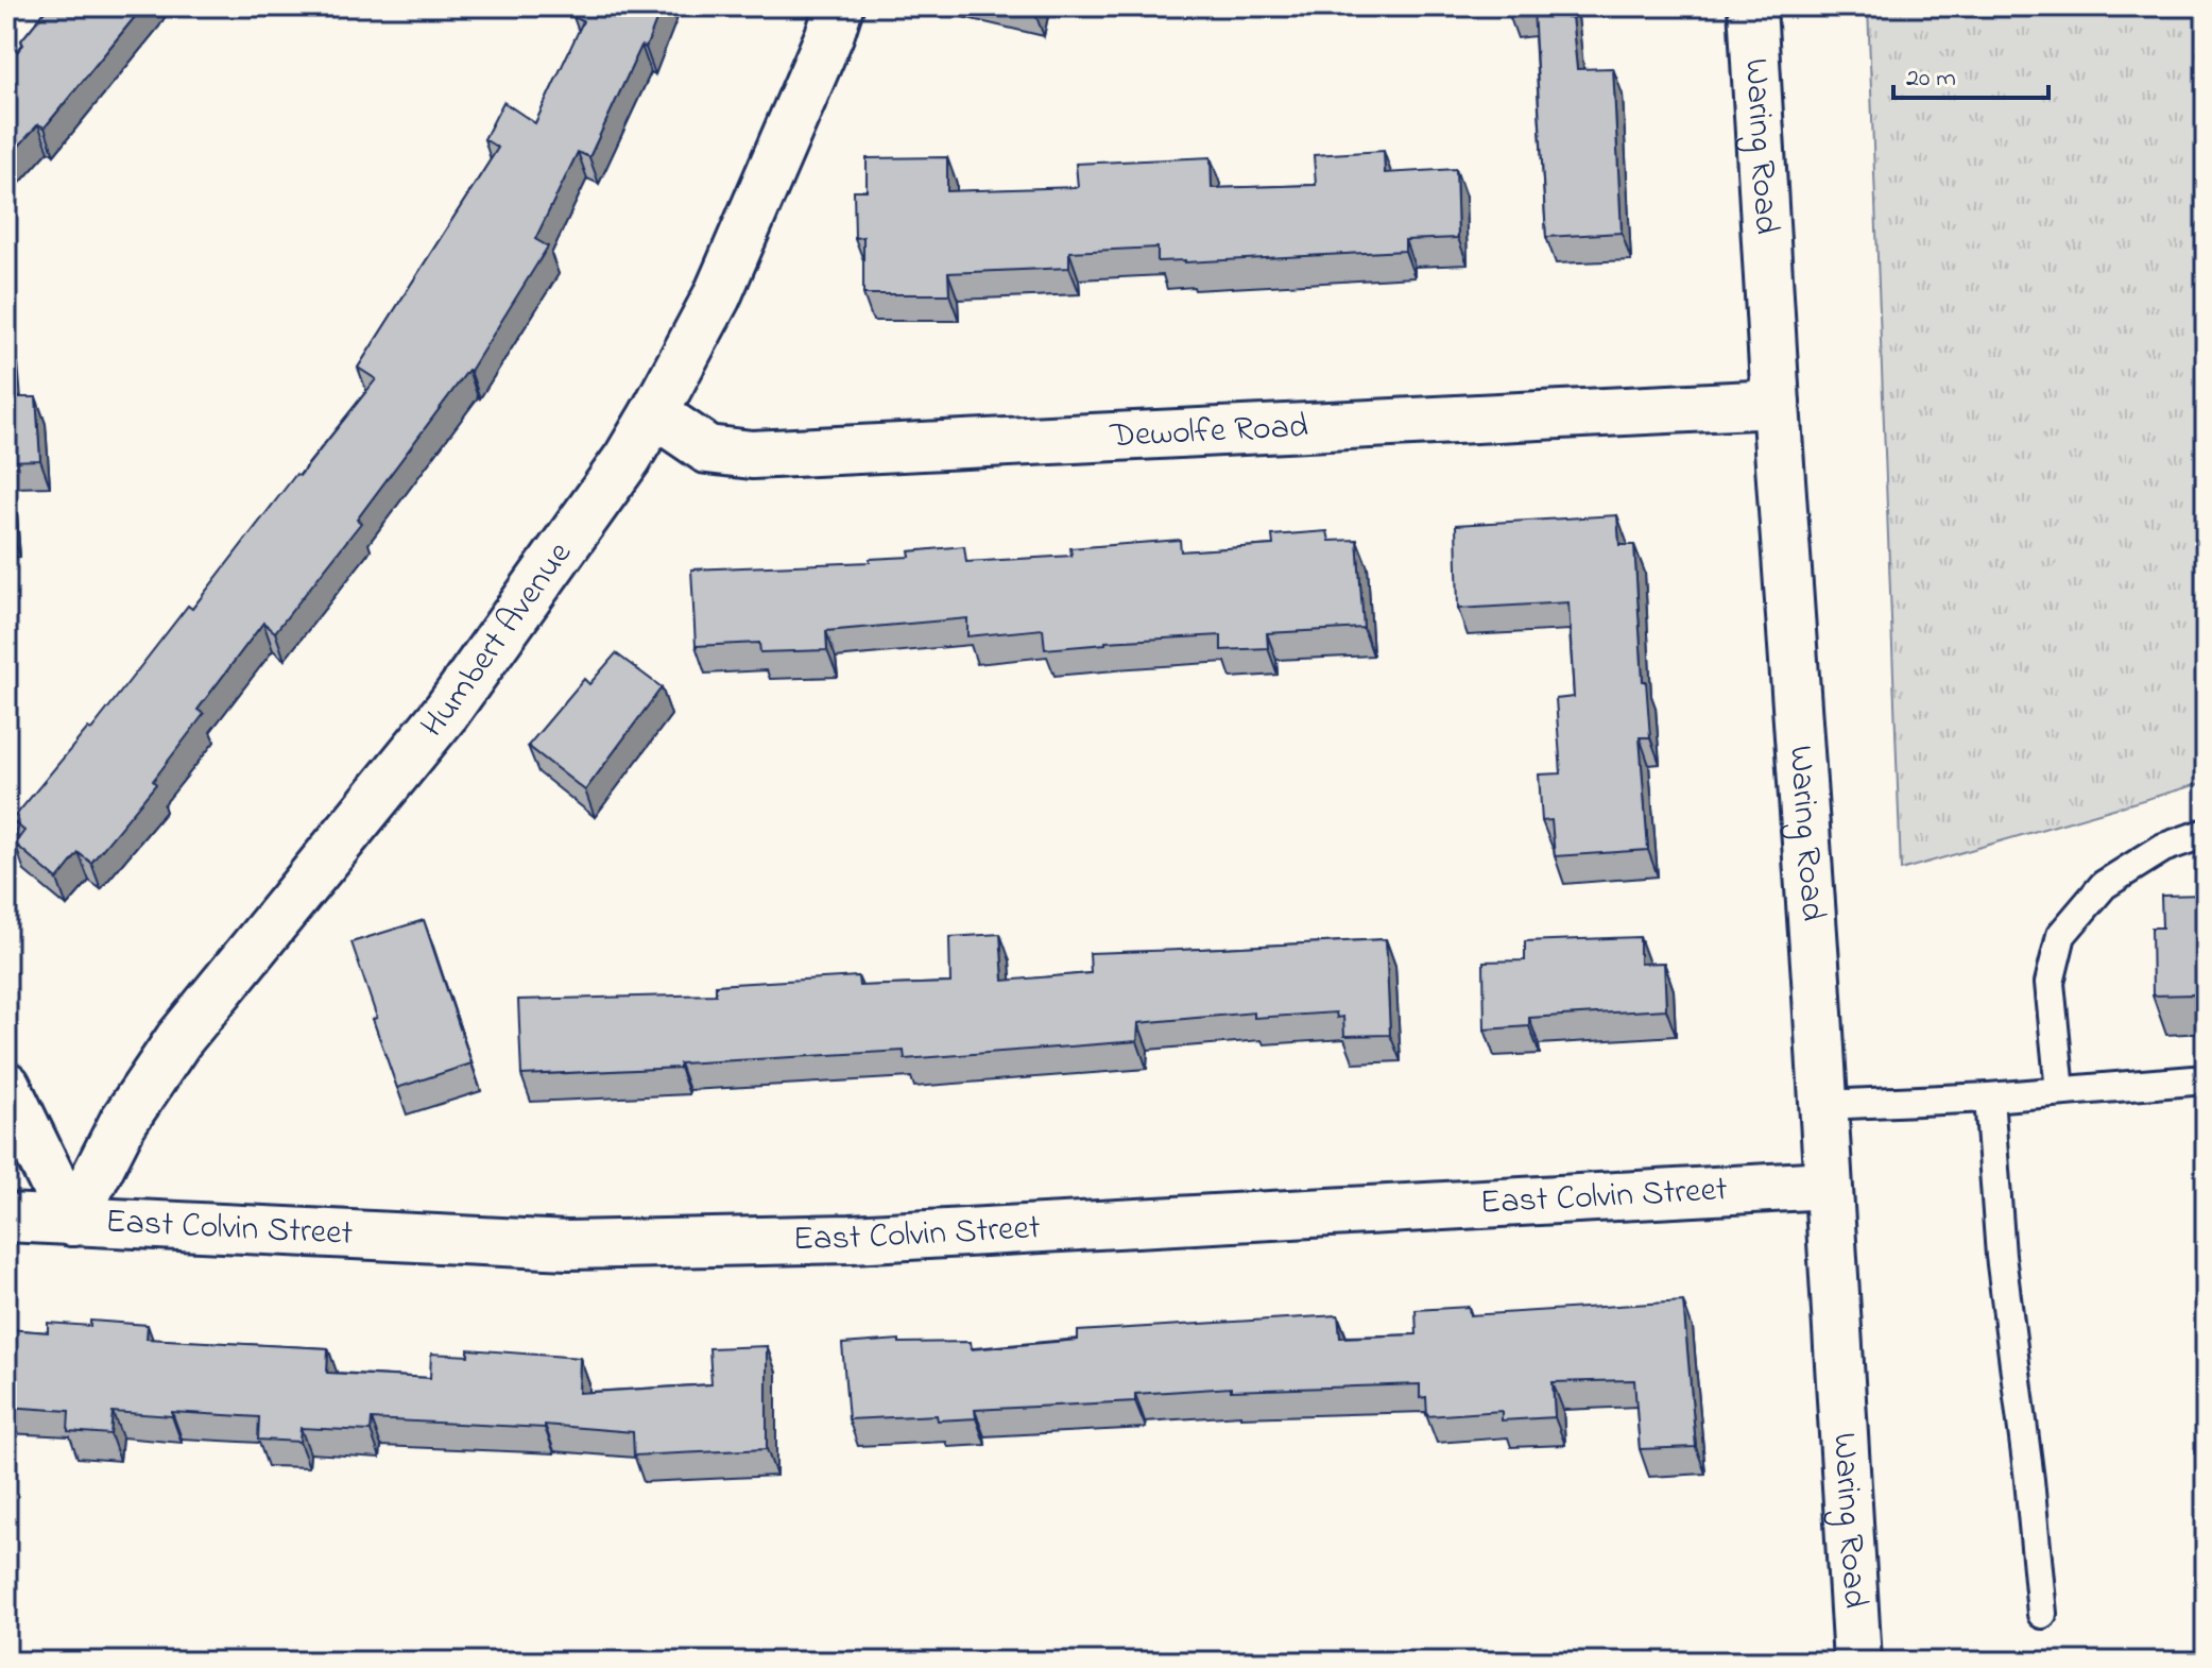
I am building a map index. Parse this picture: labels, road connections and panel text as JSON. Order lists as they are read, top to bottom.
{
  "streets": {
    "street": [
      "Waring Road",
      "Dewolfe Road",
      "Humbert Avenue",
      "East Colvin Street"
    ]
  },
  "crossings": [
    ["Waring Road", "Dewolfe Road"],
    ["Waring Road", "East Colvin Street"],
    ["Dewolfe Road", "Humbert Avenue"],
    ["Humbert Avenue", "East Colvin Street"]
  ],
  "scale_bar": "20 m"
}
